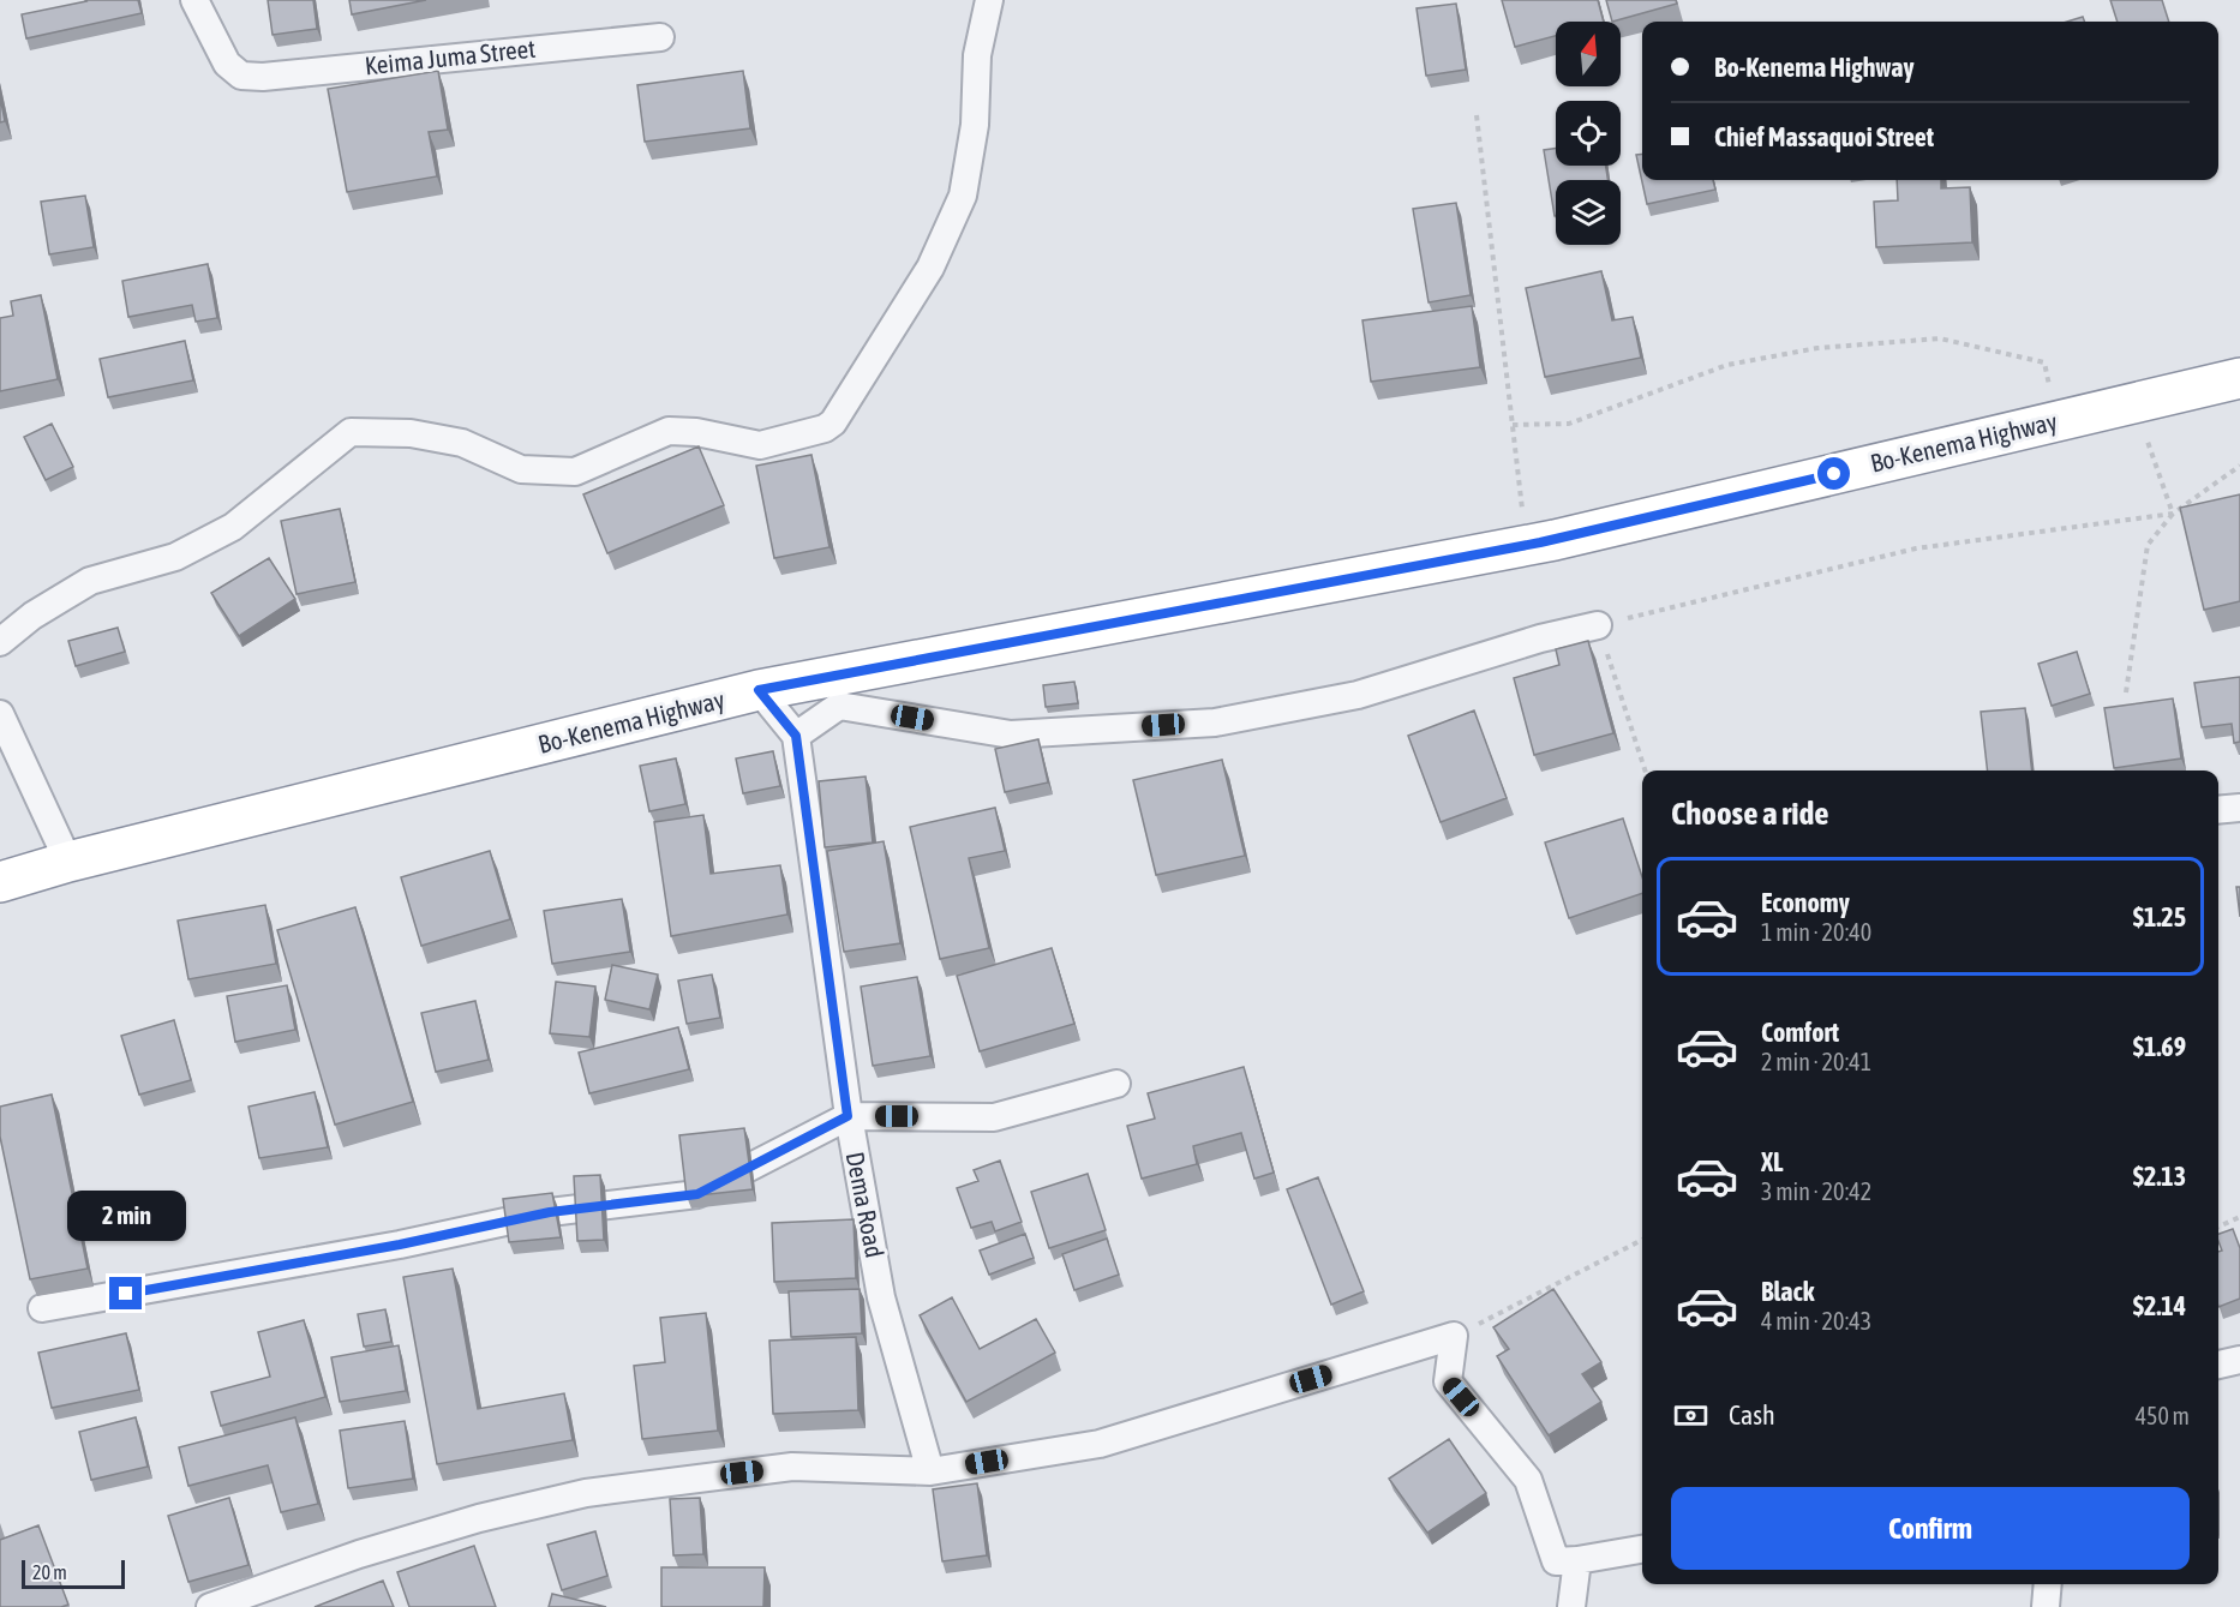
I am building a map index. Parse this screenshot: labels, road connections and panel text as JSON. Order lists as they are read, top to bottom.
{
  "streets": {
    "highway": ["Bo-Kenema Highway"],
    "street": ["Keima Juma Street", "Dema Road"]
  },
  "scale_bar": "20 m",
  "north": "top",
  "page": {
    "banner": ["Bo-Kenema Highway", "Chief Massaquoi Street"],
    "heading": "Choose a ride",
    "list": [
      {
        "name": "Economy",
        "note": "1 min · 20:40",
        "value": "$1.25"
      },
      {
        "name": "Comfort",
        "note": "2 min · 20:41",
        "value": "$1.69"
      },
      {
        "name": "XL",
        "note": "3 min · 20:42",
        "value": "$2.13"
      },
      {
        "name": "Black",
        "note": "4 min · 20:43",
        "value": "$2.14"
      }
    ],
    "bubble": "2 min",
    "pay": ["Cash", "450 m"],
    "buttons": "Confirm",
    "scale": "20 m"
  }
}
